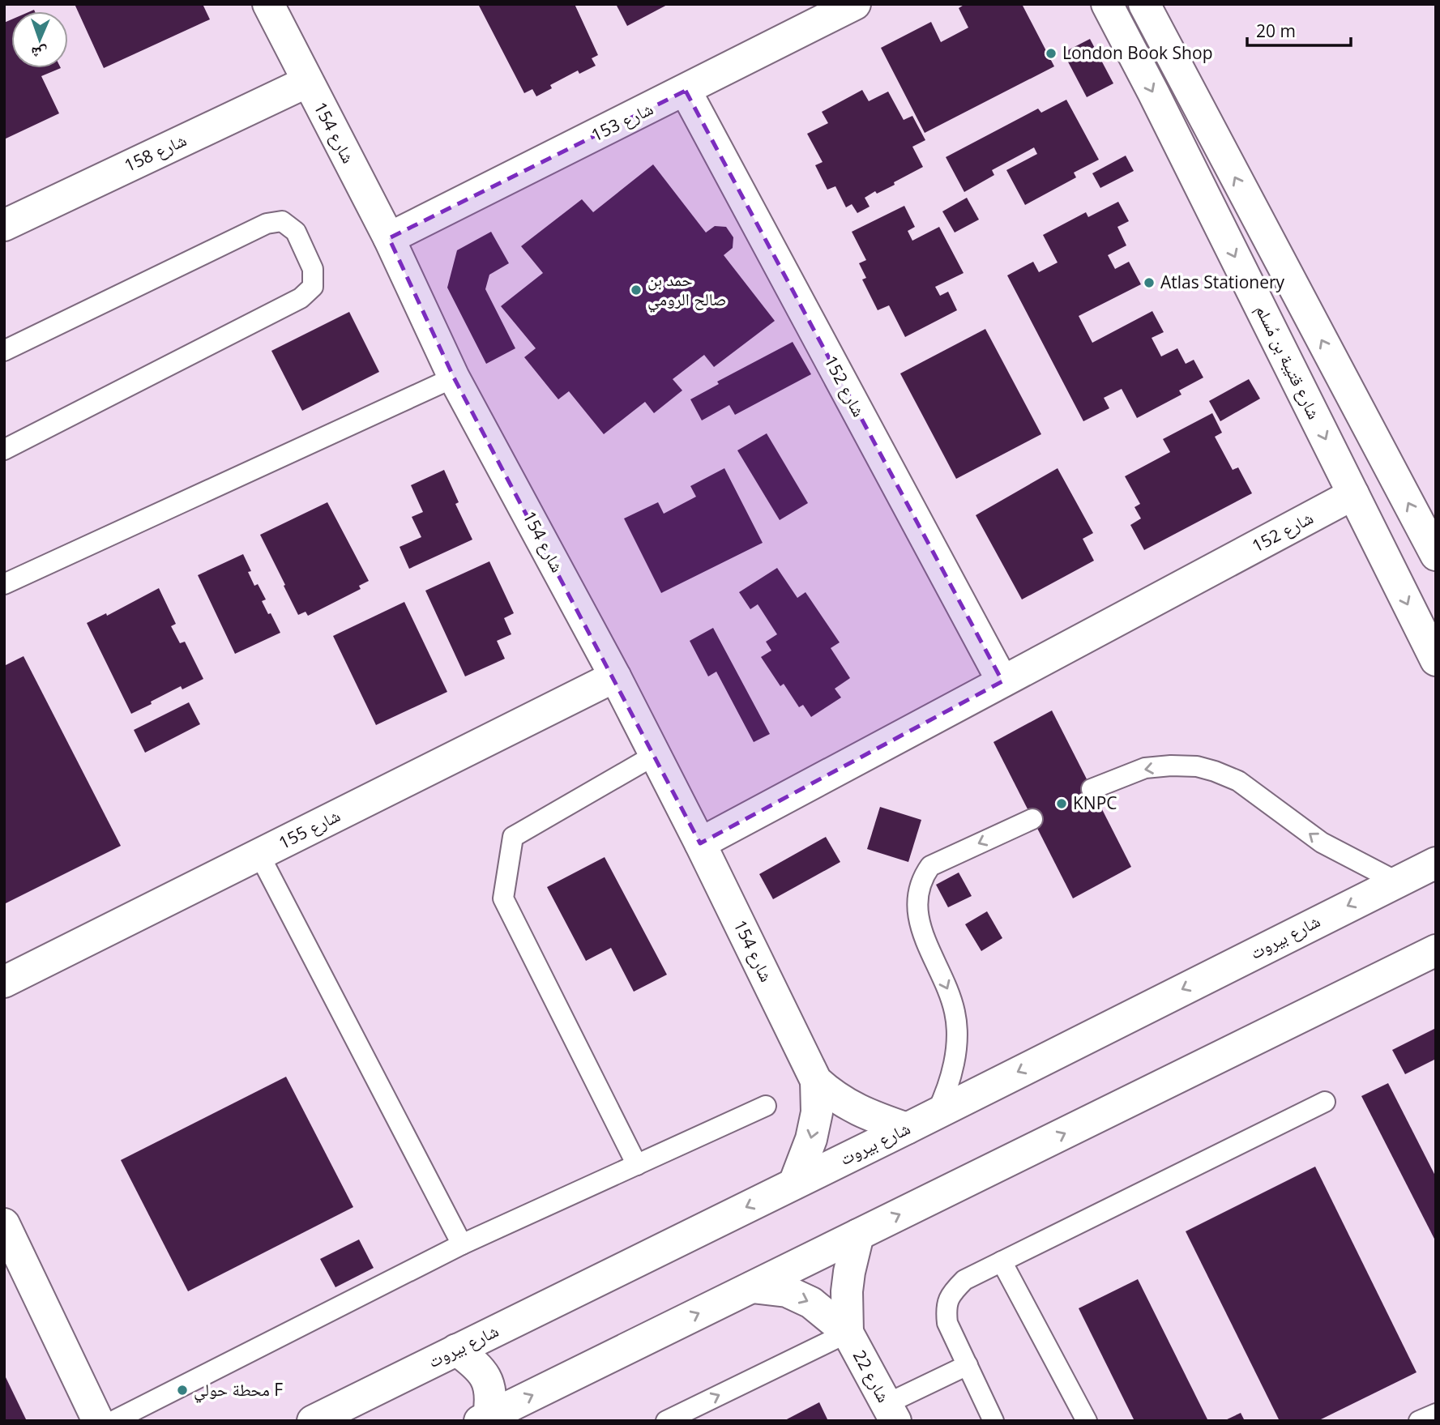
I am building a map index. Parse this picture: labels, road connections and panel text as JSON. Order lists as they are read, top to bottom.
{
  "streets": {
    "street": [
      "شارع 153",
      "شارع 154",
      "شارع 158",
      "شارع قتيبة بن مُسلم",
      "شارع 152",
      "شارع 155",
      "شارع بيروت",
      "شارع 22"
    ]
  },
  "crossings": [
    ["شارع 153", "شارع 154"],
    ["شارع 153", "شارع 152"],
    ["شارع 154", "شارع 158"],
    ["شارع 154", "شارع 152"],
    ["شارع 154", "شارع 155"],
    ["شارع 154", "شارع بيروت"],
    ["شارع قتيبة بن مُسلم", "شارع 152"]
  ],
  "one_way": ["شارع 22"],
  "places": [
    "London Book Shop",
    "Atlas Stationery",
    "حمد بن صالح الرومي",
    "KNPC",
    "محطة حولي F"
  ],
  "scale_bar": "20 m",
  "north": "bottom"
}
